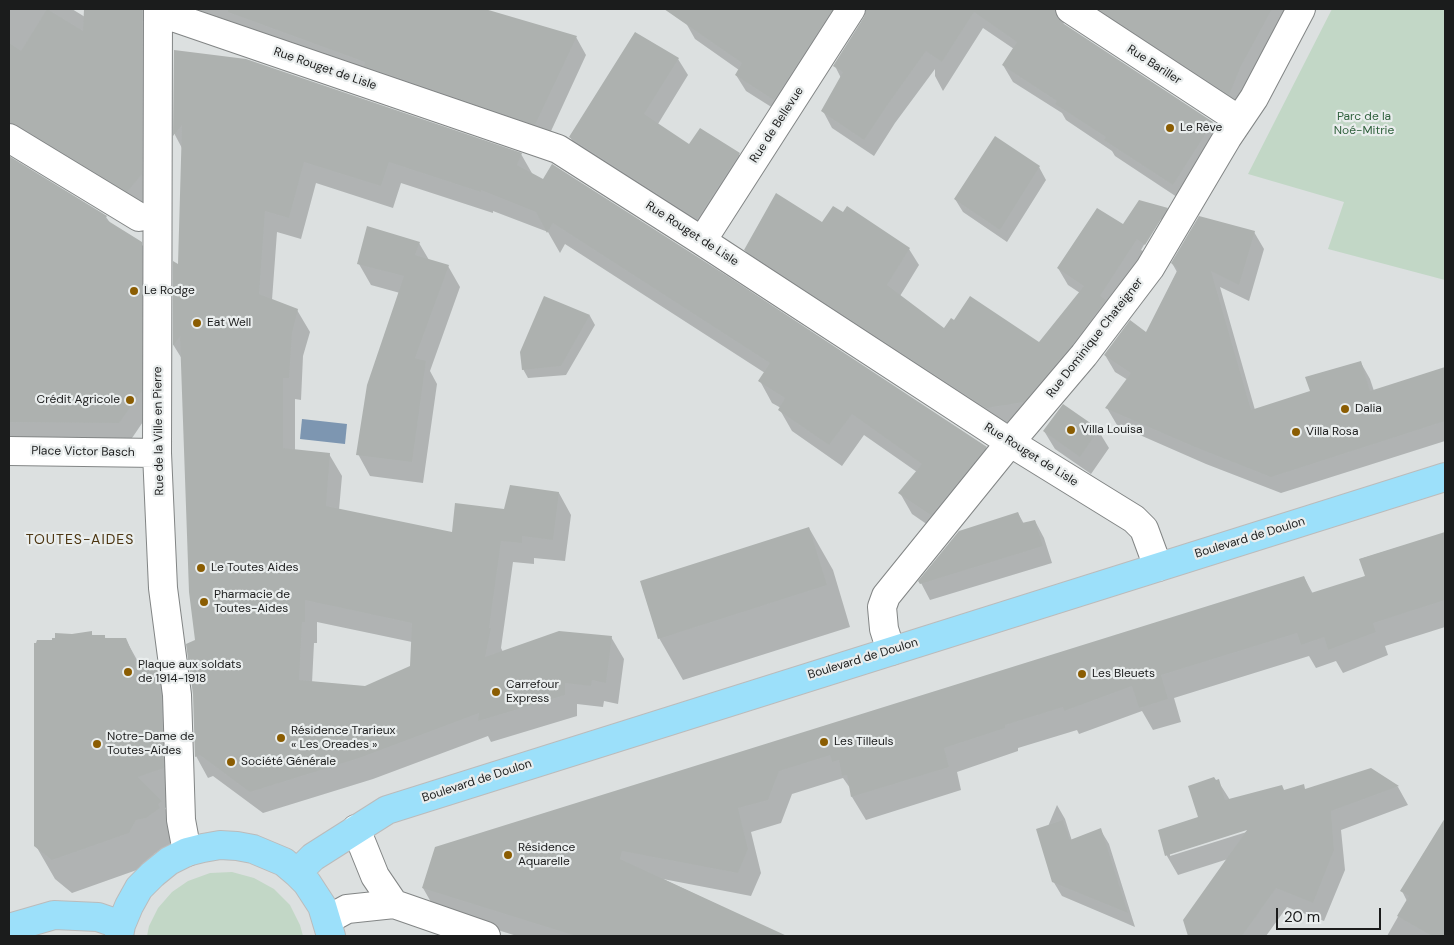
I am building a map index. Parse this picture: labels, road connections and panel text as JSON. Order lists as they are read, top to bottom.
{
  "streets": {
    "main road": ["Boulevard de Doulon"],
    "street": [
      "Rue Bariller",
      "Rue Rouget de Lisle",
      "Rue de Bellevue",
      "Rue Dominique Chateigner",
      "Rue de la Ville en Pierre",
      "Place Victor Basch"
    ]
  },
  "crossings": [
    ["Rue Bariller", "Rue Dominique Chateigner"],
    ["Rue Rouget de Lisle", "Rue de Bellevue"],
    ["Rue Rouget de Lisle", "Rue Dominique Chateigner"],
    ["Rue Rouget de Lisle", "Rue de la Ville en Pierre"],
    ["Rue Rouget de Lisle", "Boulevard de Doulon"],
    ["Rue Dominique Chateigner", "Boulevard de Doulon"],
    ["Rue de la Ville en Pierre", "Place Victor Basch"]
  ],
  "districts": ["TOUTES-AIDES"],
  "parks": ["Parc de la Noé-Mitrie"],
  "places": [
    "Le Rêve",
    "Le Rodge",
    "Eat Well",
    "Crédit Agricole",
    "Dalia",
    "Villa Louisa",
    "Villa Rosa",
    "Le Toutes Aides",
    "Pharmacie de Toutes-Aides",
    "Plaque aux soldats de 1914-1918",
    "Les Bleuets",
    "Carrefour Express",
    "Résidence Trarieux « Les Oreades »",
    "Les Tilleuls",
    "Notre-Dame de Toutes-Aides",
    "Société Générale",
    "Résidence Aquarelle"
  ],
  "scale_bar": "20 m"
}
